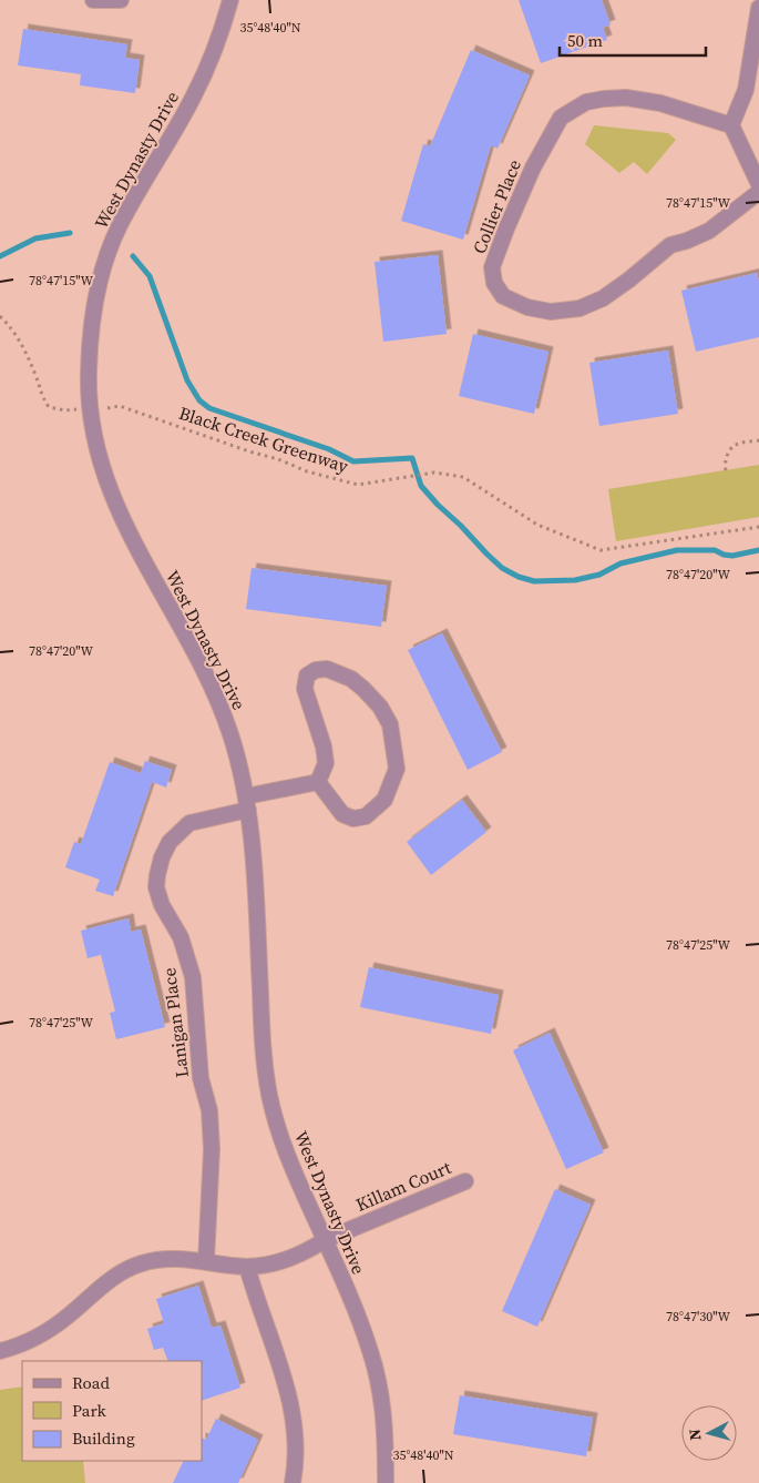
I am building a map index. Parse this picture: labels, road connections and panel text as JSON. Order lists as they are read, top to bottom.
{
  "streets": {
    "street": [
      "West Dynasty Drive",
      "Collier Place",
      "Lanigan Place",
      "Killam Court"
    ],
    "path": ["Black Creek Greenway"]
  },
  "crossings": [
    ["West Dynasty Drive", "Lanigan Place"],
    ["West Dynasty Drive", "Killam Court"],
    ["Lanigan Place", "Killam Court"]
  ],
  "legend": ["Road", "Park", "Building"],
  "scale_bar": "50 m",
  "north": "left",
  "coordinates": [
    "35°48'40\"N",
    "78°47'15\"W",
    "78°47'20\"W",
    "78°47'25\"W",
    "78°47'30\"W"
  ]
}
